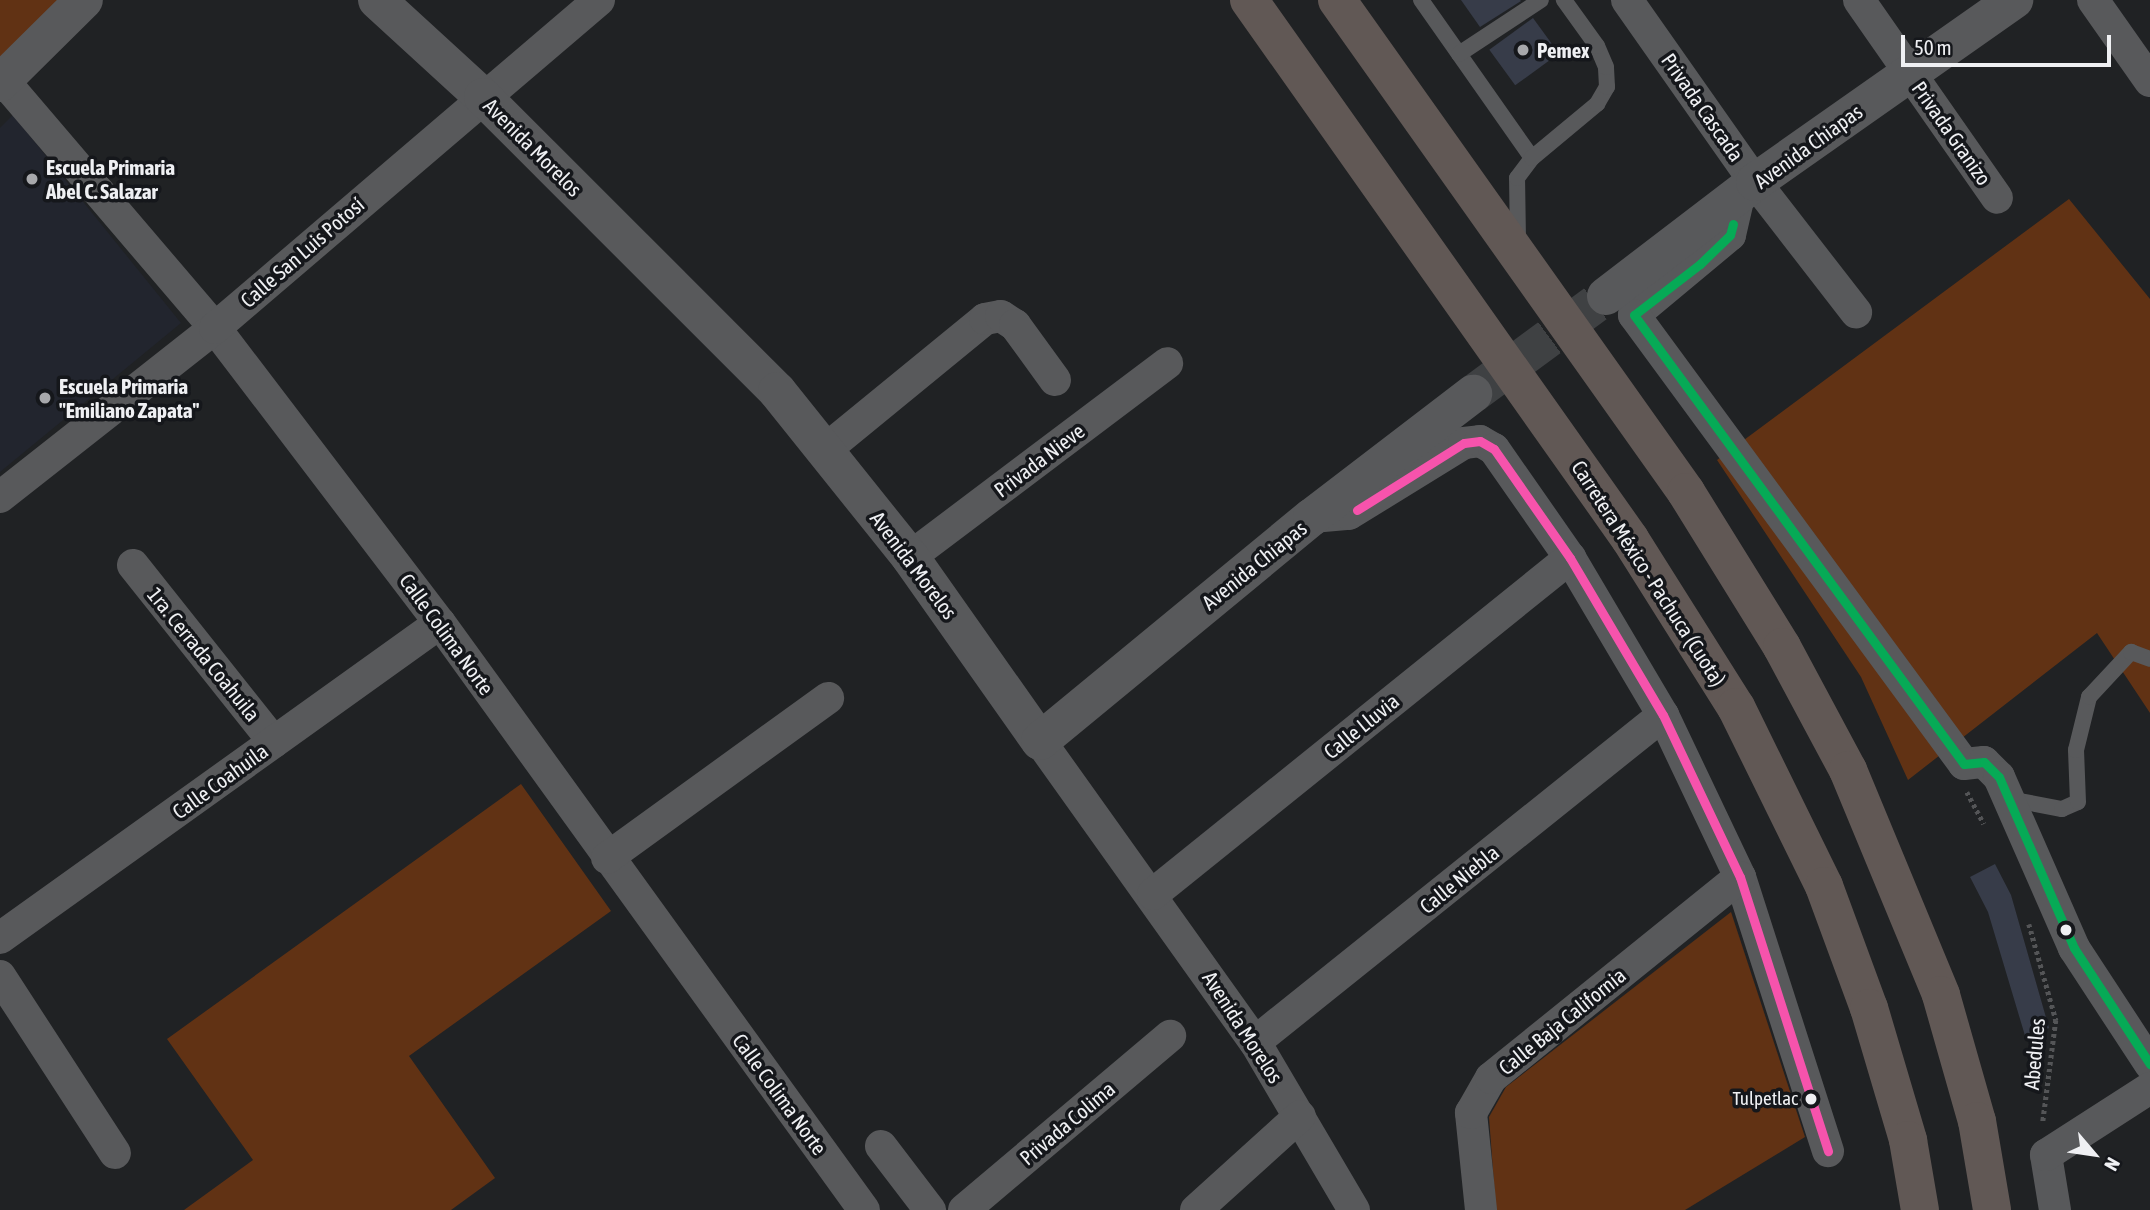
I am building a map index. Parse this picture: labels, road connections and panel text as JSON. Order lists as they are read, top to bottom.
{
  "streets": {
    "highway": ["Carretera México - Pachuca (Cuota)"],
    "street": [
      "Privada Cascada",
      "Privada Granizo",
      "Avenida Chiapas",
      "Avenida Morelos",
      "Calle San Luis Potosí",
      "Privada Nieve",
      "Calle Colima Norte",
      "1ra. Cerrada Coahuila",
      "Calle Lluvia",
      "Calle Coahuila",
      "Calle Niebla",
      "Calle Baja California",
      "Privada Colima"
    ],
    "path": ["Abedules"]
  },
  "crossings": [
    ["Privada Cascada", "Avenida Chiapas"],
    ["Privada Granizo", "Avenida Chiapas"],
    ["Avenida Chiapas", "Avenida Morelos"],
    ["Avenida Morelos", "Calle San Luis Potosí"],
    ["Avenida Morelos", "Privada Nieve"],
    ["Avenida Morelos", "Calle Lluvia"],
    ["Avenida Morelos", "Calle Niebla"],
    ["Calle San Luis Potosí", "Calle Colima Norte"],
    ["Calle Colima Norte", "Calle Coahuila"],
    ["1ra. Cerrada Coahuila", "Calle Coahuila"]
  ],
  "places": [
    "Pemex",
    "Escuela Primaria Abel C. Salazar",
    "Escuela Primaria \"Emiliano Zapata\"",
    "Tulpetlac"
  ],
  "scale_bar": "50 m",
  "north": "bottom right"
}
